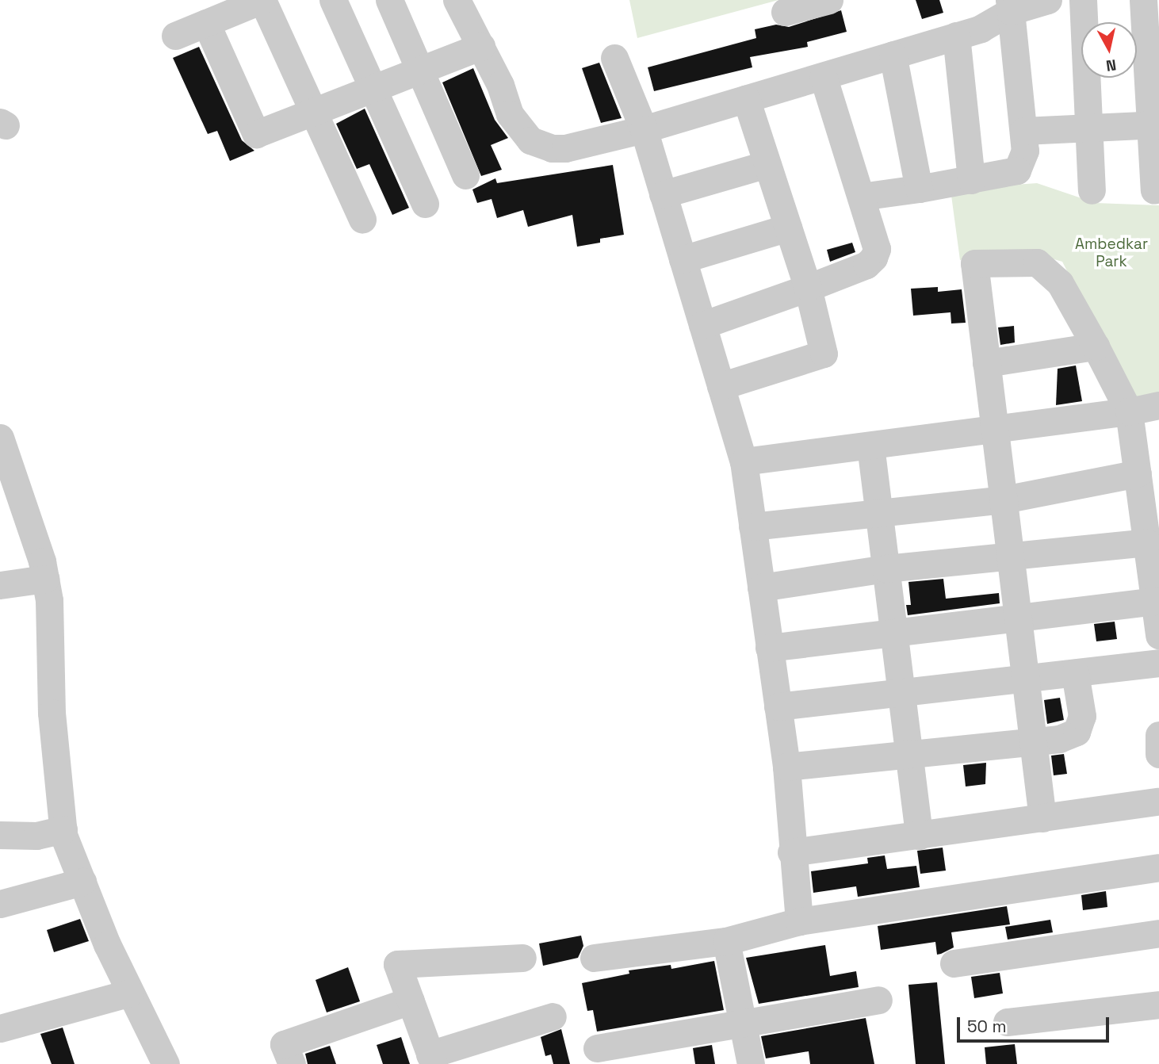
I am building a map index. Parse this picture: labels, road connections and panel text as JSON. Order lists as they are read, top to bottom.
{
  "parks": ["Ambedkar Park"],
  "scale_bar": "50 m",
  "north": "bottom"
}
